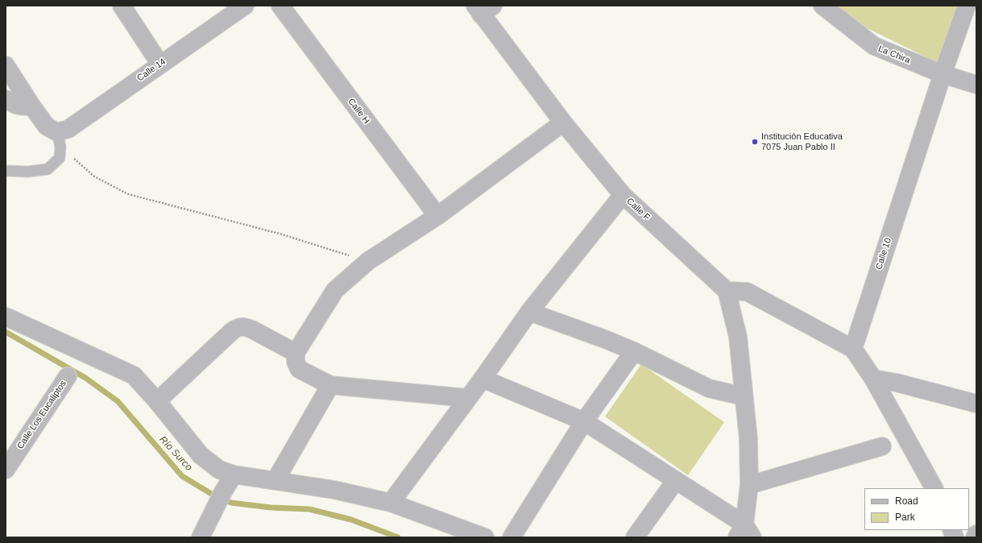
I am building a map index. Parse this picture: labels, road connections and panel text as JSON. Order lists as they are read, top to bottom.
{
  "streets": {
    "street": [
      "La Chira",
      "Calle 14",
      "Calle H",
      "Calle F",
      "Calle 10",
      "Calle Los Eucaliptos"
    ]
  },
  "crossings": [
    ["La Chira", "Calle 10"]
  ],
  "water": ["Río Surco"],
  "places": ["Institución Educativa 7075 Juan Pablo II"],
  "legend": ["Road", "Park"]
}
